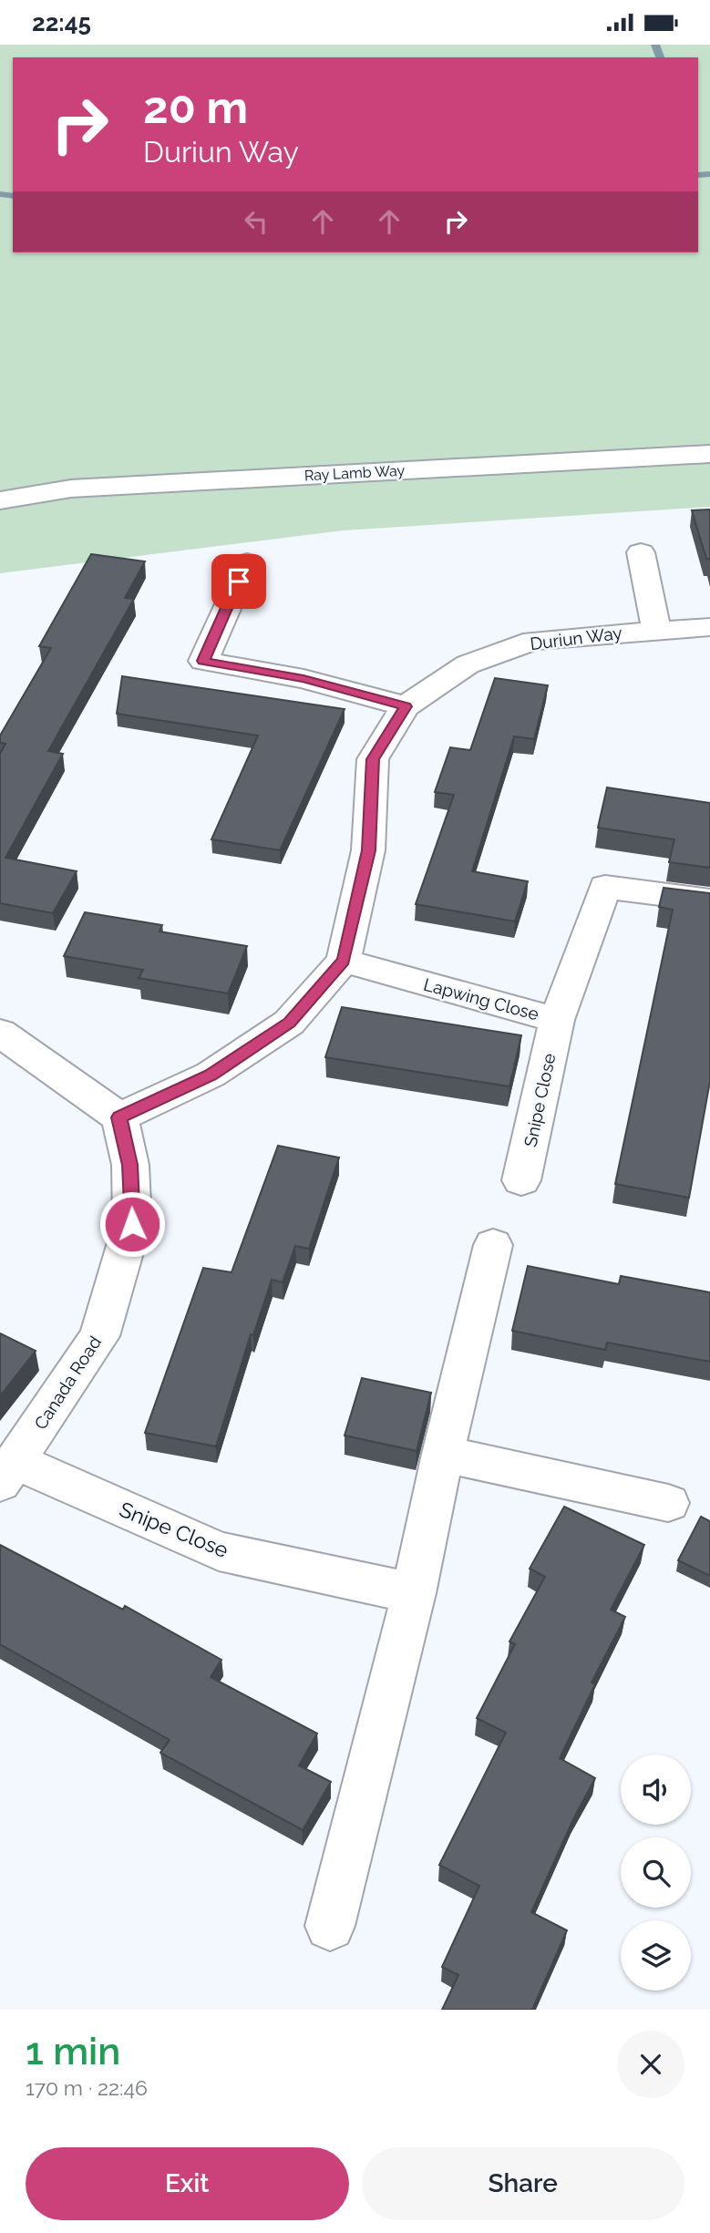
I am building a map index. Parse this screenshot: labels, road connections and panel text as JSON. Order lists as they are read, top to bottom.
{
  "streets": {
    "street": [
      "Ray Lamb Way",
      "Duriun Way",
      "Lapwing Close",
      "Snipe Close",
      "Canada Road"
    ]
  },
  "crossings": [
    ["Duriun Way", "Lapwing Close"],
    ["Duriun Way", "Canada Road"],
    ["Lapwing Close", "Snipe Close"],
    ["Snipe Close", "Canada Road"]
  ],
  "page": {
    "status": "22:45",
    "turn": ["20 m", "Duriun Way"],
    "heading": ["1 min", "170 m · 22:46"],
    "buttons": ["Exit", "Share"]
  }
}
